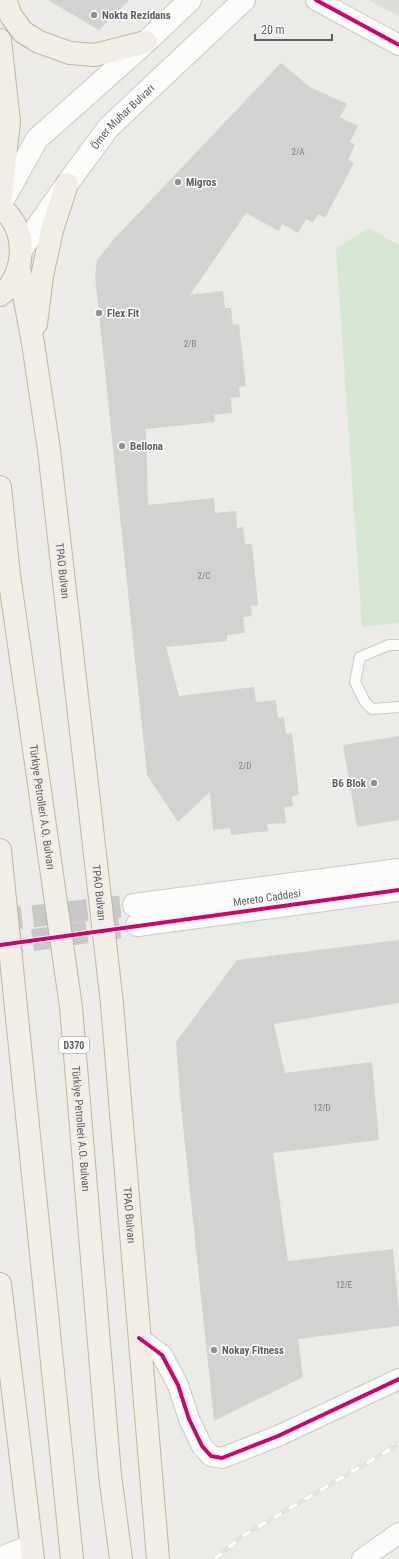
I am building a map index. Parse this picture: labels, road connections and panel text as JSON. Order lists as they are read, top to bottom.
{
  "streets": {
    "highway": ["TPAO Bulvarı", "Türkiye Petrolleri A.O. Bulvarı", "D370"],
    "main road": ["Ömer Muhar Bulvarı", "Mereto Caddesi"]
  },
  "crossings": [
    ["Ömer Muhar Bulvarı", "TPAO Bulvarı"]
  ],
  "places": [
    "Nokta Rezidans",
    "Migros",
    "Flex Fit",
    "Bellona",
    "B6 Blok",
    "Nokay Fitness"
  ],
  "house_numbers": [
    "2/A",
    "2/B",
    "2/C",
    "2/D",
    "12/D",
    "12/E"
  ],
  "scale_bar": "20 m"
}
